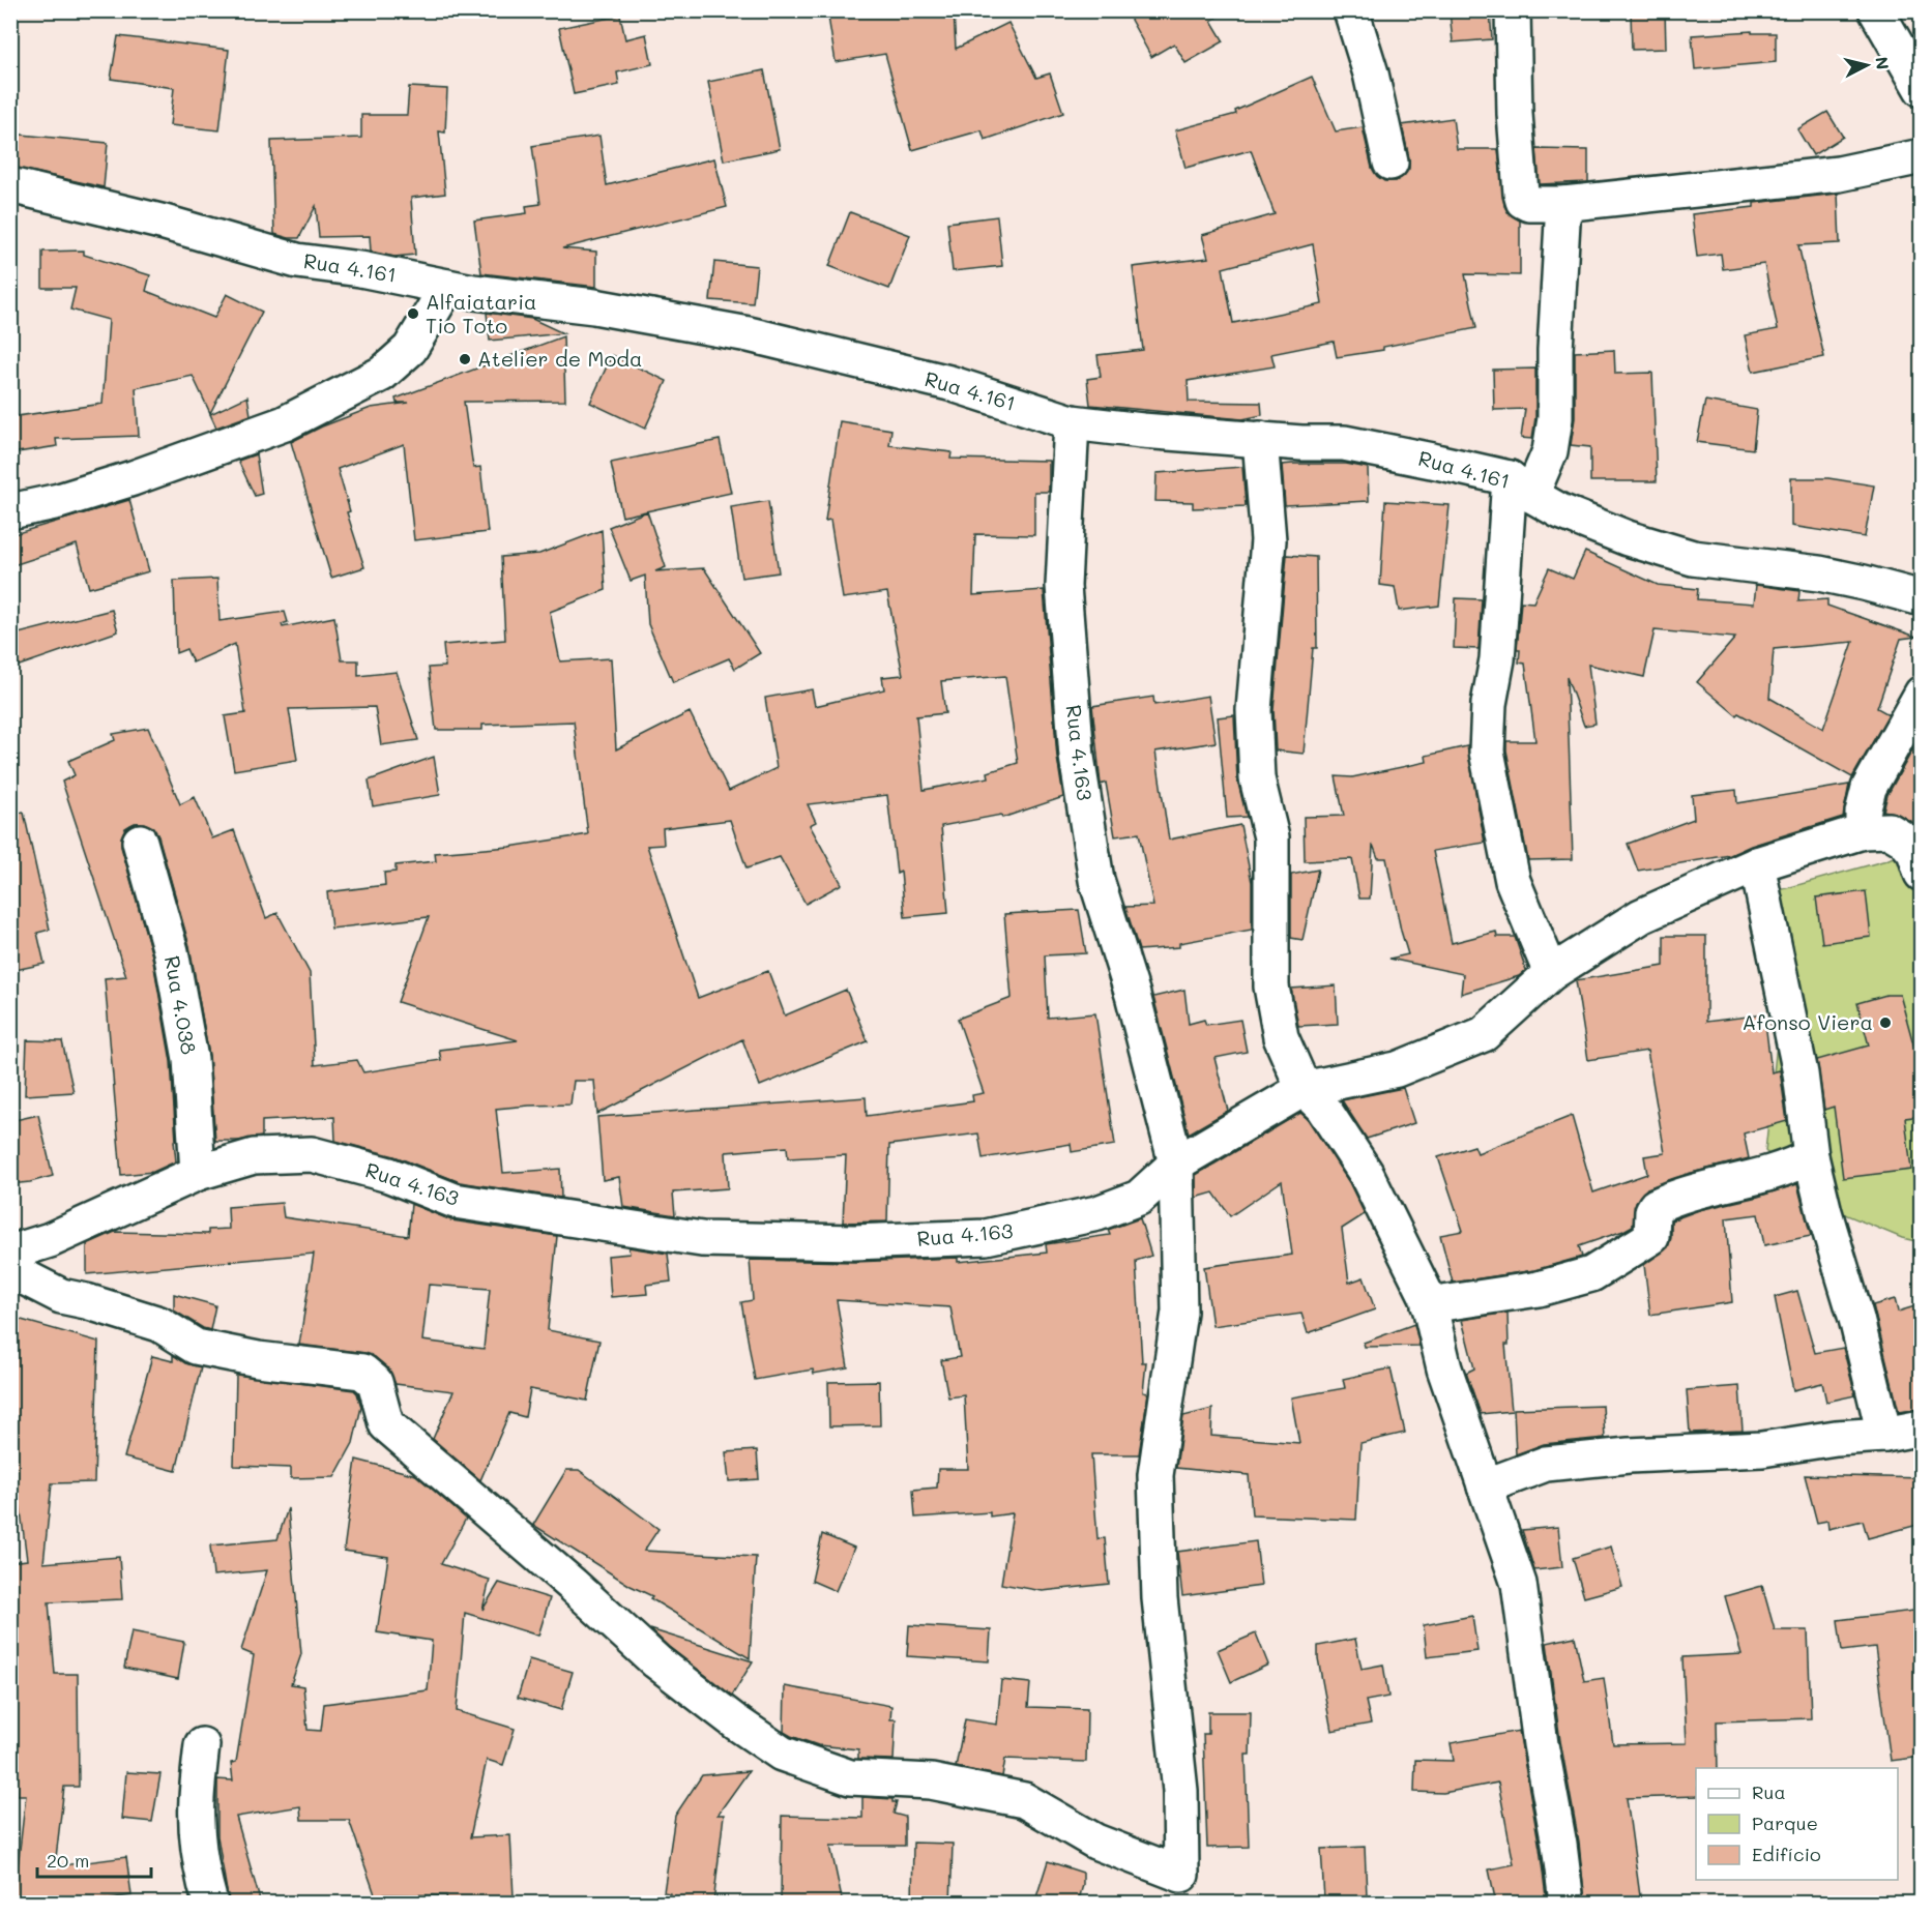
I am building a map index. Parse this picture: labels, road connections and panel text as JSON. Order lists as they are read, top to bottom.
{
  "streets": {
    "street": ["Rua 4.161", "Rua 4.163", "Rua 4.038"]
  },
  "crossings": [
    ["Rua 4.161", "Rua 4.163"],
    ["Rua 4.163", "Rua 4.038"]
  ],
  "places": ["Alfaiataria Tio Toto", "Atelier de Moda", "Afonso Viera"],
  "legend": ["Rua", "Parque", "Edifício"],
  "scale_bar": "20 m",
  "north": "right"
}
